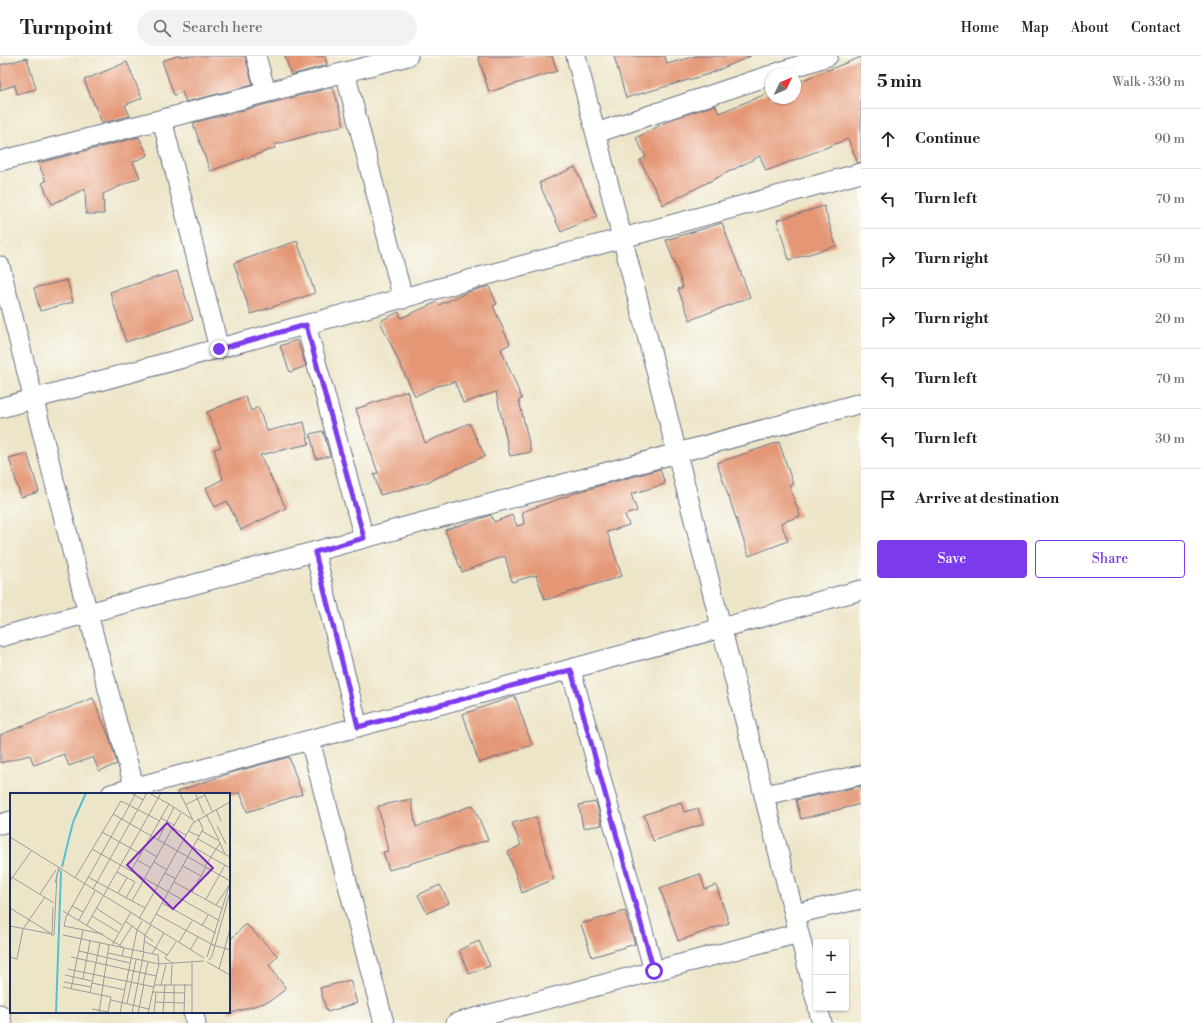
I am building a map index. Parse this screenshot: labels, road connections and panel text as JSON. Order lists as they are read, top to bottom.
{
  "north": "top right",
  "page": {
    "header": "Turnpoint",
    "search": "Search here",
    "nav": [
      "Home",
      "Map",
      "About",
      "Contact"
    ],
    "heading": ["5 min", "Walk · 330 m"],
    "list": [
      ["Continue", "90 m"],
      ["Turn left", "70 m"],
      ["Turn right", "50 m"],
      ["Turn right", "20 m"],
      ["Turn left", "70 m"],
      ["Turn left", "30 m"],
      "Arrive at destination"
    ],
    "buttons": ["Save", "Share"],
    "map_buttons": ["+", "−"]
  }
}
